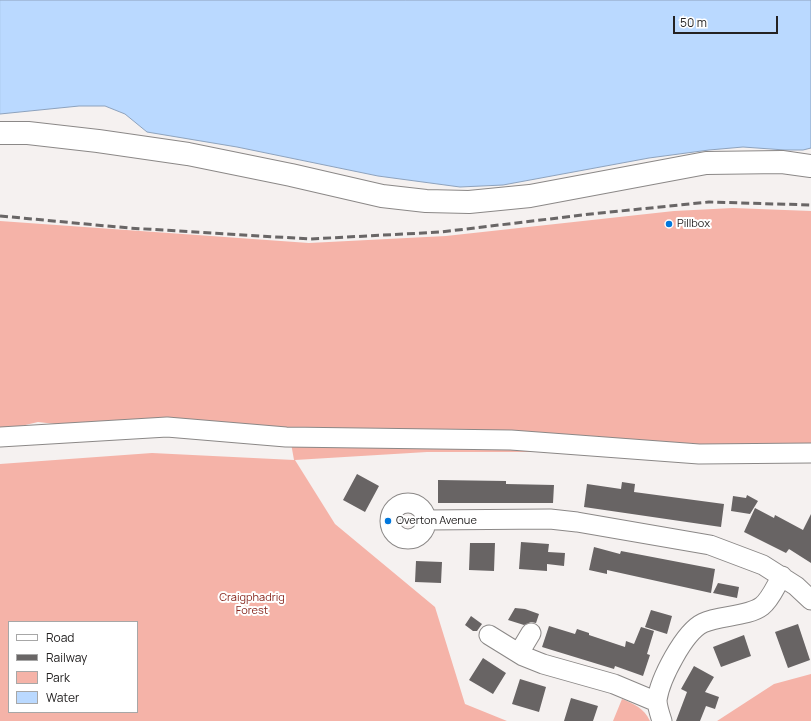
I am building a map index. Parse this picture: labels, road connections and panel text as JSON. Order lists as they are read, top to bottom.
{
  "parks": ["Craigphadrig Forest"],
  "places": ["Pillbox", "Overton Avenue"],
  "legend": [
    "Road",
    "Railway",
    "Park",
    "Water"
  ],
  "scale_bar": "50 m"
}
